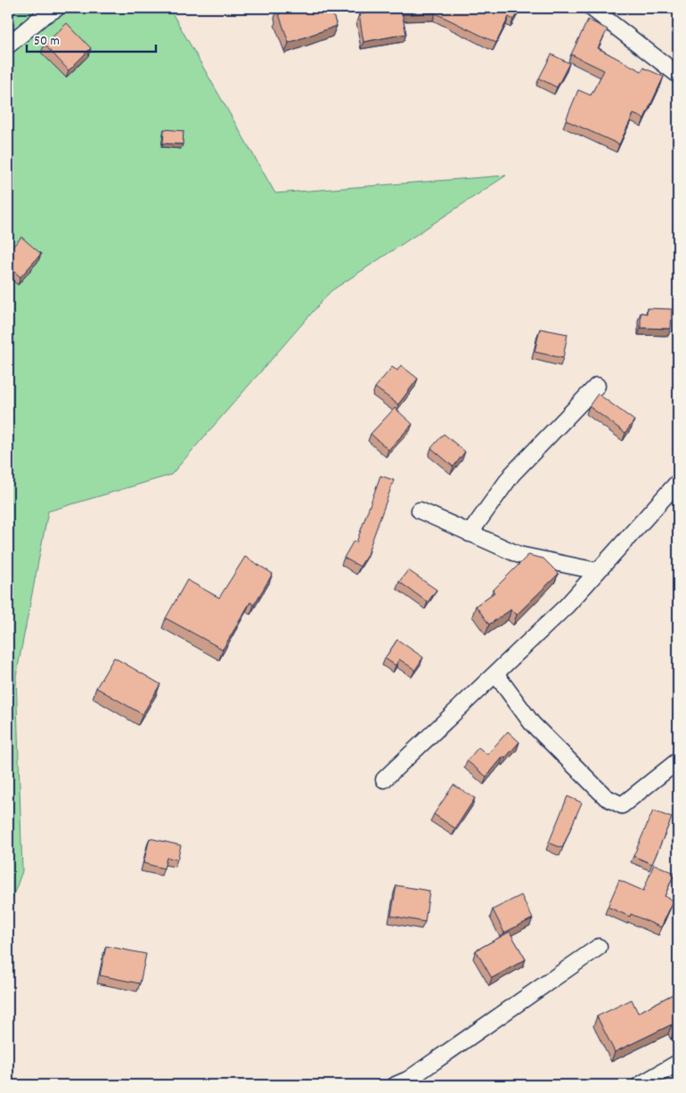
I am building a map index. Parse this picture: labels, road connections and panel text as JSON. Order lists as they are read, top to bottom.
{
  "scale_bar": "50 m"
}
